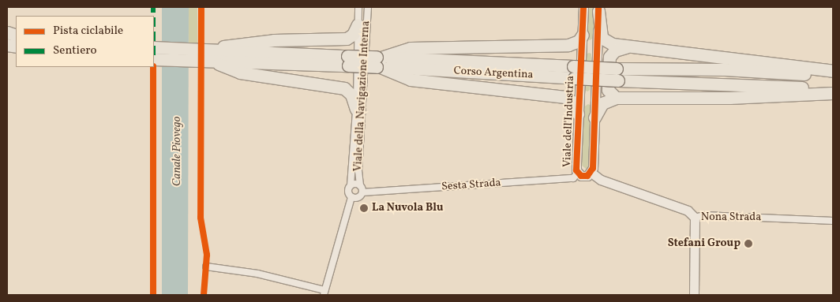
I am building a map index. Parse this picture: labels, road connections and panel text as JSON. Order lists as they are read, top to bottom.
{
  "streets": {
    "highway": ["Corso Argentina"],
    "street": [
      "Viale della Navigazione Interna",
      "Viale dell'Industria",
      "Sesta Strada",
      "Nona Strada"
    ]
  },
  "crossings": [
    ["Viale della Navigazione Interna", "Sesta Strada"],
    ["Viale dell'Industria", "Sesta Strada"],
    ["Viale dell'Industria", "Nona Strada"]
  ],
  "water": ["Canale Piovego"],
  "places": ["La Nuvola Blu", "Stefani Group"],
  "legend": ["Pista ciclabile", "Sentiero"]
}
